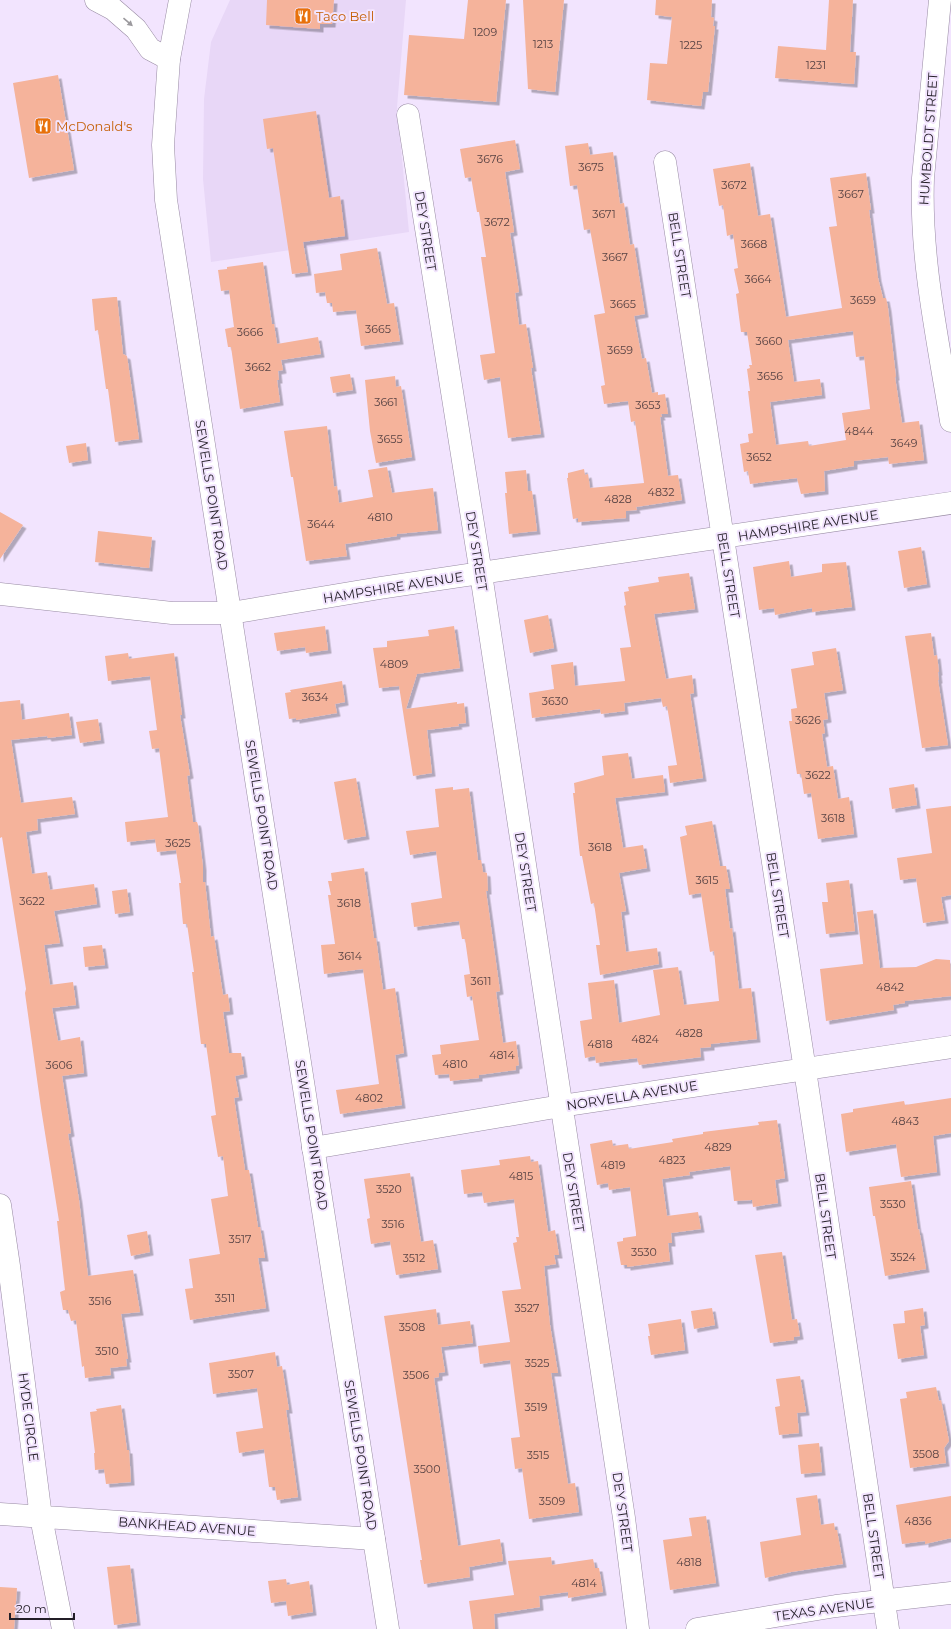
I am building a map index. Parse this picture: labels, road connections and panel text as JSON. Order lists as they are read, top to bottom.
{
  "streets": {
    "street": [
      "HUMBOLDT STREET",
      "DEY STREET",
      "BELL STREET",
      "SEWELLS POINT ROAD",
      "HAMPSHIRE AVENUE",
      "NORVELLA AVENUE",
      "HYDE CIRCLE",
      "BANKHEAD AVENUE",
      "TEXAS AVENUE"
    ]
  },
  "crossings": [
    ["DEY STREET", "HAMPSHIRE AVENUE"],
    ["DEY STREET", "NORVELLA AVENUE"],
    ["BELL STREET", "HAMPSHIRE AVENUE"],
    ["BELL STREET", "NORVELLA AVENUE"],
    ["BELL STREET", "TEXAS AVENUE"],
    ["SEWELLS POINT ROAD", "HAMPSHIRE AVENUE"],
    ["SEWELLS POINT ROAD", "NORVELLA AVENUE"],
    ["SEWELLS POINT ROAD", "BANKHEAD AVENUE"],
    ["HYDE CIRCLE", "BANKHEAD AVENUE"]
  ],
  "places": {
    "restaurant": ["Taco Bell", "McDonald's"]
  },
  "house_numbers": [
    "1209",
    "1213",
    "1225",
    "1231",
    "3676",
    "3675",
    "3672",
    "3667",
    "3671",
    "3672",
    "3668",
    "3667",
    "3664",
    "3659",
    "3665",
    "3665",
    "3666",
    "3660",
    "3659",
    "3662",
    "3656",
    "3661",
    "3653",
    "4844",
    "3655",
    "3649",
    "3652",
    "4832",
    "4828",
    "4810",
    "3644",
    "4809",
    "3634",
    "3630",
    "3626",
    "3622",
    "3618",
    "3625",
    "3618",
    "3615",
    "3622",
    "3618",
    "3614",
    "3611",
    "4842",
    "4828",
    "4824",
    "4818",
    "4814",
    "4810",
    "3606",
    "4802",
    "4843",
    "4829",
    "4823",
    "4819",
    "4815",
    "3520",
    "3530",
    "3516",
    "3517",
    "3530",
    "3524",
    "3512",
    "3511",
    "3516",
    "3527",
    "3508",
    "3510",
    "3525",
    "3507",
    "3506",
    "3519",
    "3508",
    "3515",
    "3500",
    "3509",
    "4836",
    "4818",
    "4814"
  ],
  "scale_bar": "20 m"
}
